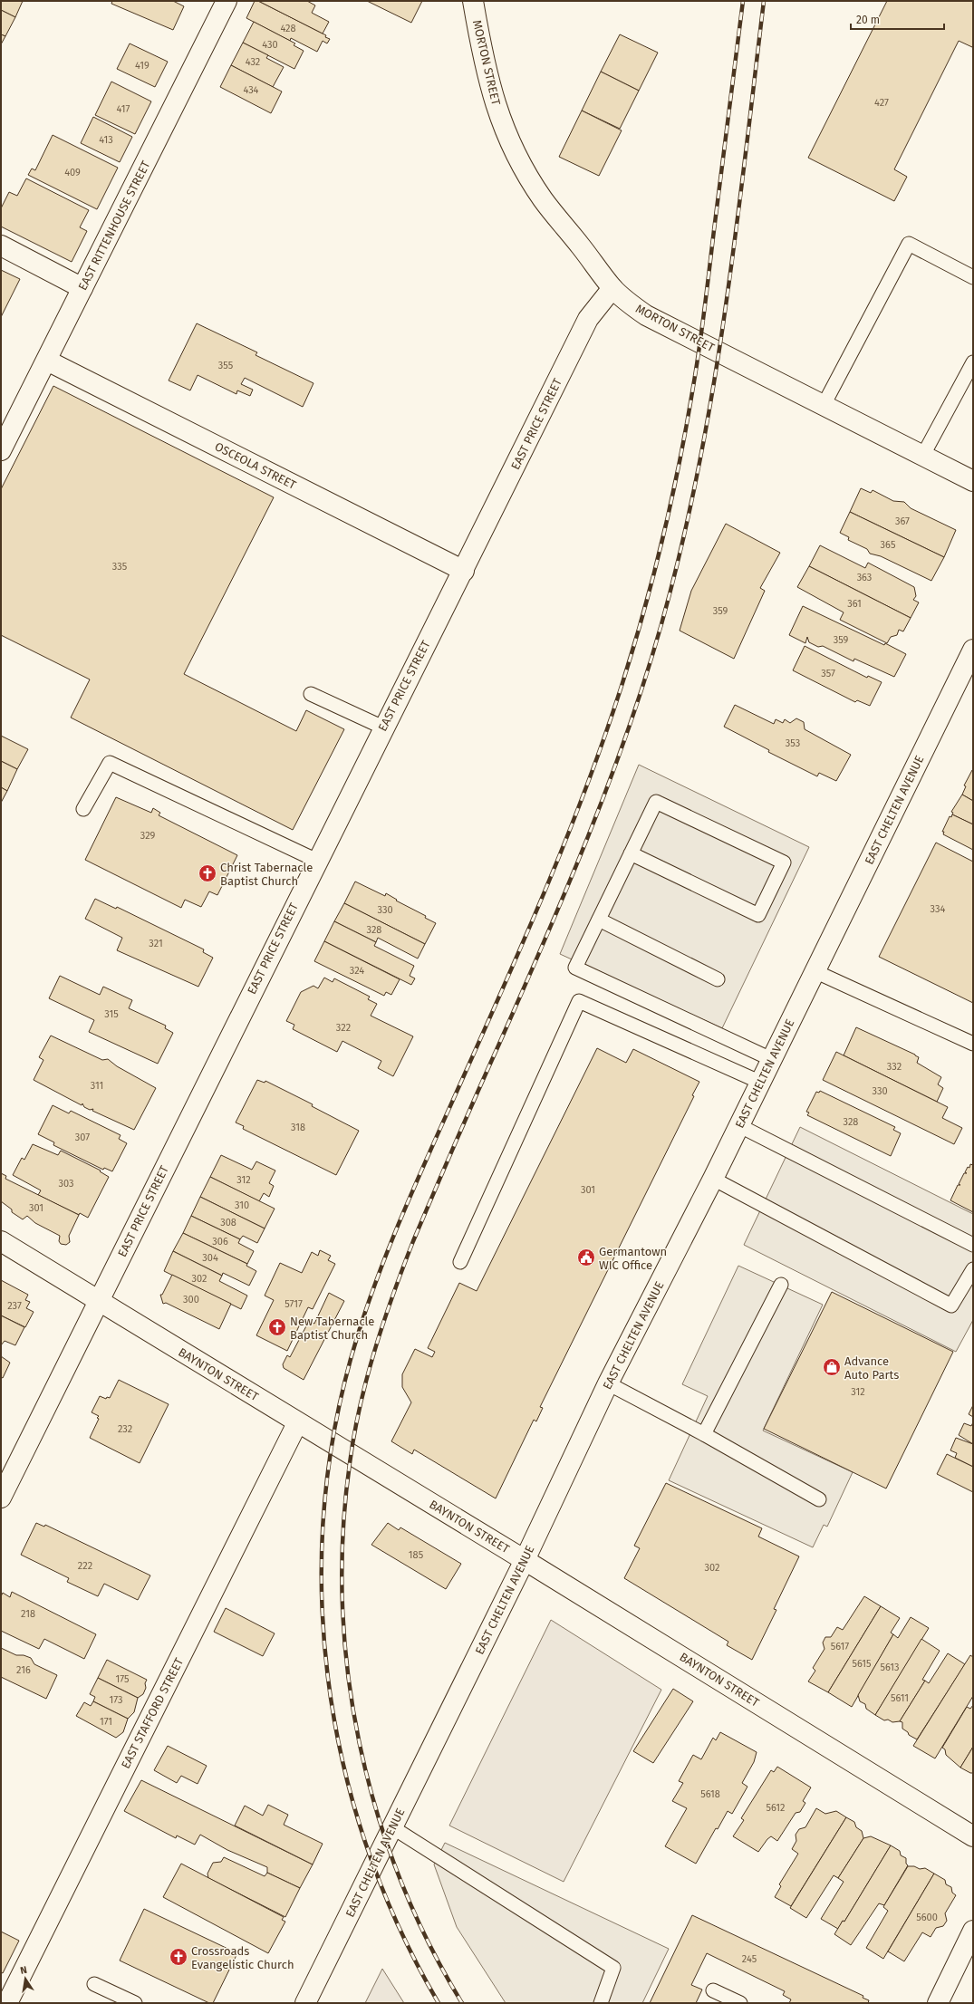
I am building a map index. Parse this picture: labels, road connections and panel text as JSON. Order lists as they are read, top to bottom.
{
  "streets": {
    "street": [
      "MORTON STREET",
      "EAST RITTENHOUSE STREET",
      "EAST PRICE STREET",
      "OSCEOLA STREET",
      "EAST CHELTEN AVENUE",
      "BAYNTON STREET",
      "EAST STAFFORD STREET"
    ]
  },
  "crossings": [
    ["MORTON STREET", "EAST PRICE STREET"],
    ["EAST RITTENHOUSE STREET", "OSCEOLA STREET"],
    ["EAST PRICE STREET", "OSCEOLA STREET"],
    ["EAST PRICE STREET", "BAYNTON STREET"],
    ["EAST CHELTEN AVENUE", "BAYNTON STREET"],
    ["BAYNTON STREET", "EAST STAFFORD STREET"]
  ],
  "places": {
    "church": ["Christ Tabernacle Baptist Church", "New Tabernacle Baptist Church", "Crossroads Evangelistic Church"],
    "public building": ["Germantown WIC Office"],
    "shop": ["Advance Auto Parts"]
  },
  "house_numbers": [
    "428",
    "430",
    "432",
    "419",
    "434",
    "427",
    "417",
    "413",
    "409",
    "355",
    "367",
    "365",
    "335",
    "363",
    "361",
    "359",
    "359",
    "357",
    "353",
    "329",
    "334",
    "330",
    "328",
    "321",
    "324",
    "315",
    "322",
    "332",
    "311",
    "330",
    "328",
    "318",
    "307",
    "312",
    "303",
    "301",
    "310",
    "301",
    "308",
    "306",
    "304",
    "302",
    "300",
    "5717",
    "237",
    "312",
    "232",
    "185",
    "222",
    "302",
    "218",
    "5617",
    "5615",
    "5613",
    "216",
    "175",
    "5611",
    "173",
    "171",
    "5618",
    "5612",
    "5600",
    "245"
  ],
  "scale_bar": "20 m",
  "north": "top"
}
